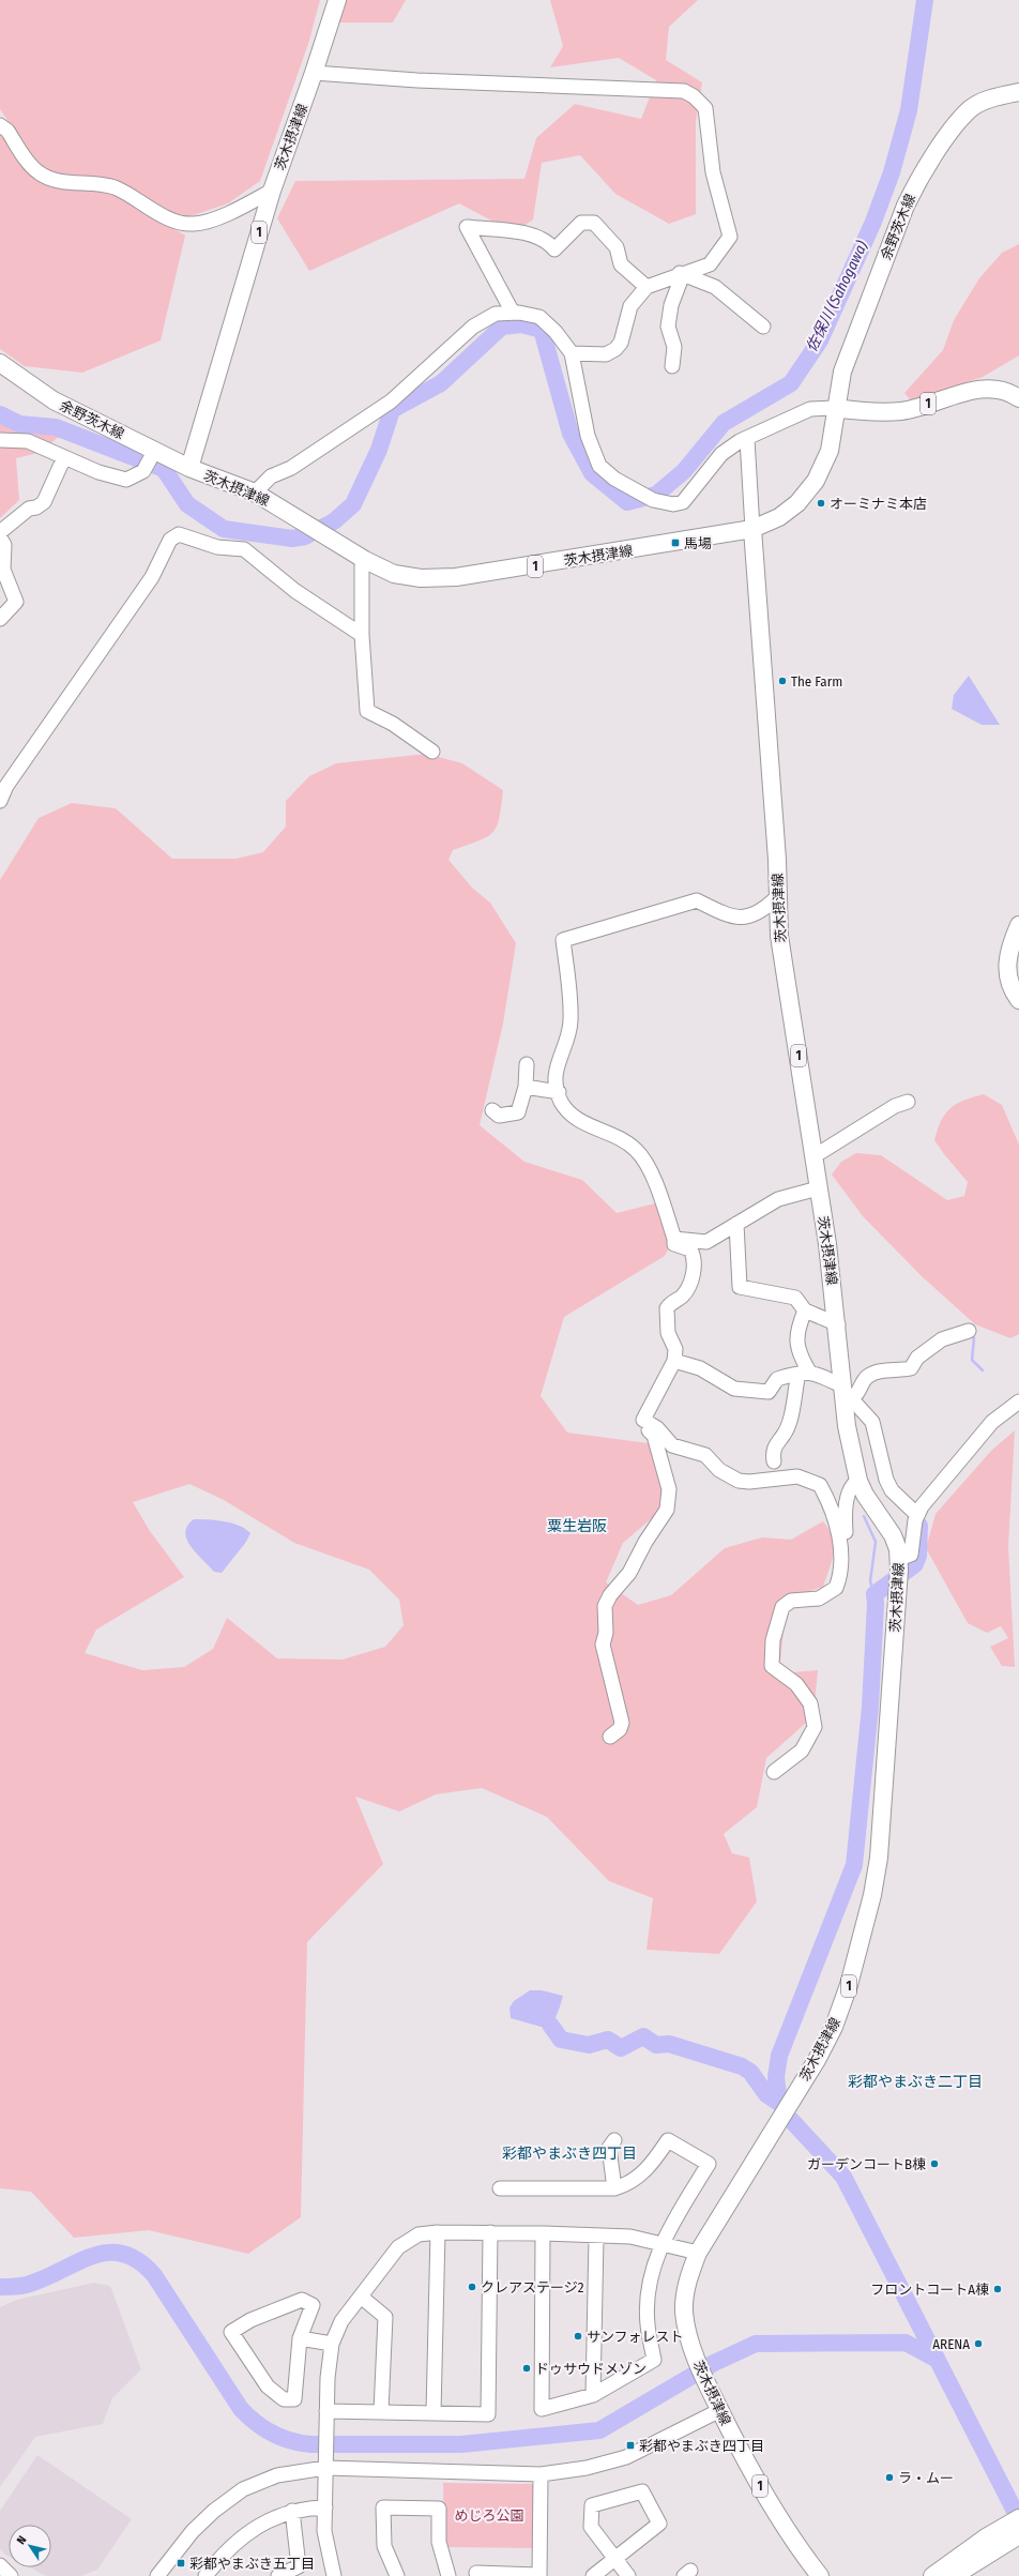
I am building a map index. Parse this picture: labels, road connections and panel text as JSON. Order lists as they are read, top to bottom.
{
  "streets": {
    "main road": ["茨木摂津線", "余野茨木線", "1"]
  },
  "crossings": [
    ["茨木摂津線", "余野茨木線"],
    ["茨木摂津線", "1"],
    ["余野茨木線", "1"]
  ],
  "districts": ["粟生岩阪", "彩都やまぶき二丁目", "彩都やまぶき四丁目"],
  "water": ["佐保川 (Sahogawa)"],
  "parks": ["めじろ公園"],
  "places": {
    "other": [
      "オーミナミ本店",
      "The Farm",
      "ガーデンコートB棟",
      "クレアステージ2",
      "フロントコートA棟",
      "サンフォレスト",
      "ARENA",
      "ドゥサウドメゾン",
      "ラ・ムー"
    ],
    "transit": ["馬場", "彩都やまぶき四丁目", "彩都やまぶき五丁目"]
  },
  "north": "top left"
}
